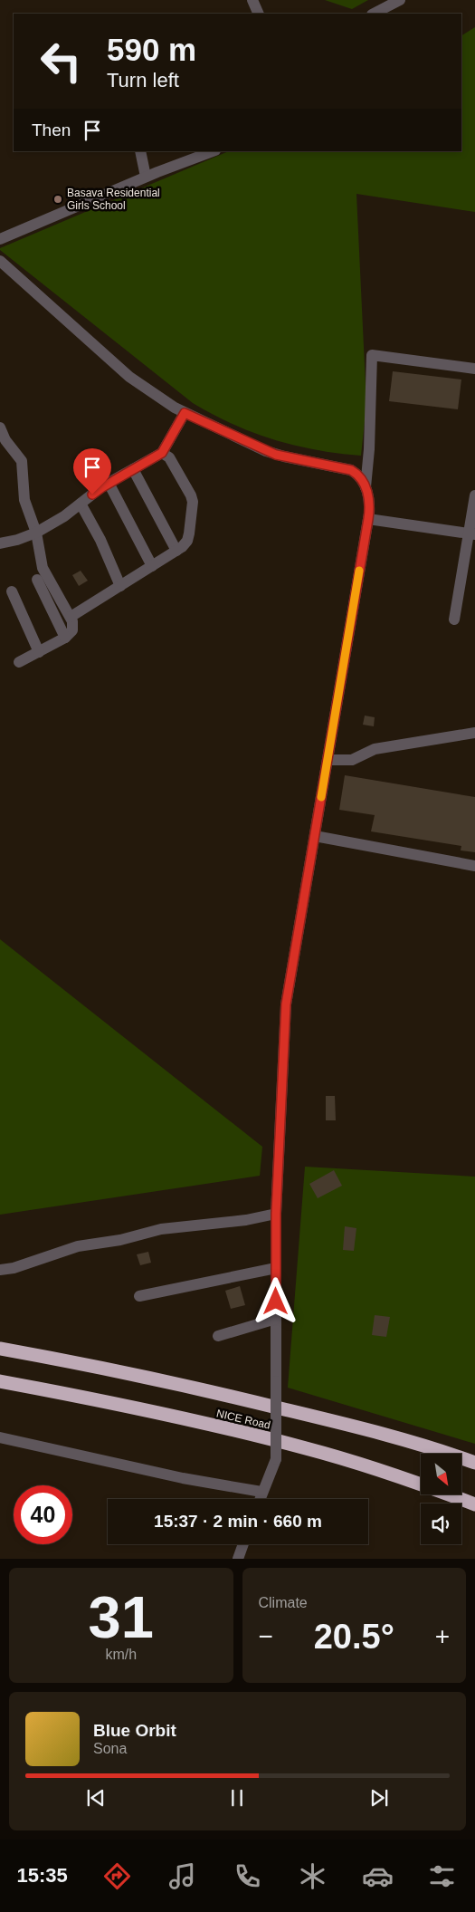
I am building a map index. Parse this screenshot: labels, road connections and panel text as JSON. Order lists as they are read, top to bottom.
{
  "streets": {
    "highway": ["NICE Road"]
  },
  "places": ["Basava Residential Girls School"],
  "north": "bottom right",
  "page": {
    "turn": ["590 m", "Turn left"],
    "then": "Then",
    "limit": "40",
    "trip": "15:37 · 2 min · 660 m",
    "tile": [
      ["31", "km/h"],
      "Climate"
    ],
    "heat": ["−", "20.5°", "+"],
    "song": ["Blue Orbit", "Sona"],
    "tabs": "15:35"
  }
}
